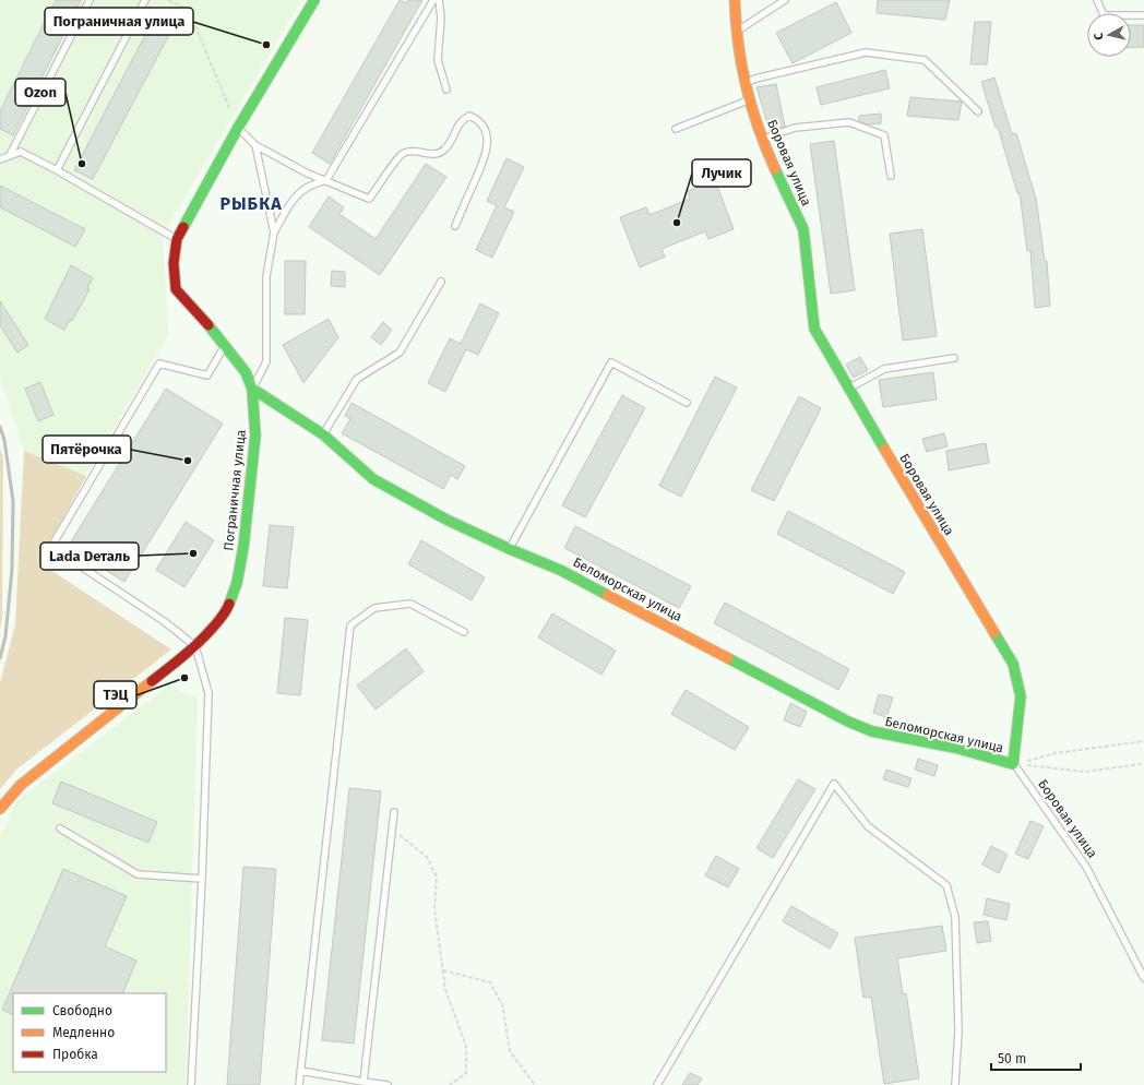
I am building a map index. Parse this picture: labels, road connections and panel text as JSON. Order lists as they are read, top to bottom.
{
  "streets": {
    "street": ["Боровая улица", "Пограничная улица", "Беломорская улица"]
  },
  "crossings": [
    ["Боровая улица", "Беломорская улица"],
    ["Пограничная улица", "Беломорская улица"]
  ],
  "districts": ["РЫБКА"],
  "places": [
    "Пограничная улица",
    "Ozon",
    "Лучик",
    "Пятёрочка",
    "Lada Dеталь",
    "ТЭЦ"
  ],
  "legend": ["Свободно", "Медленно", "Пробка"],
  "scale_bar": "50 m",
  "north": "left"
}
